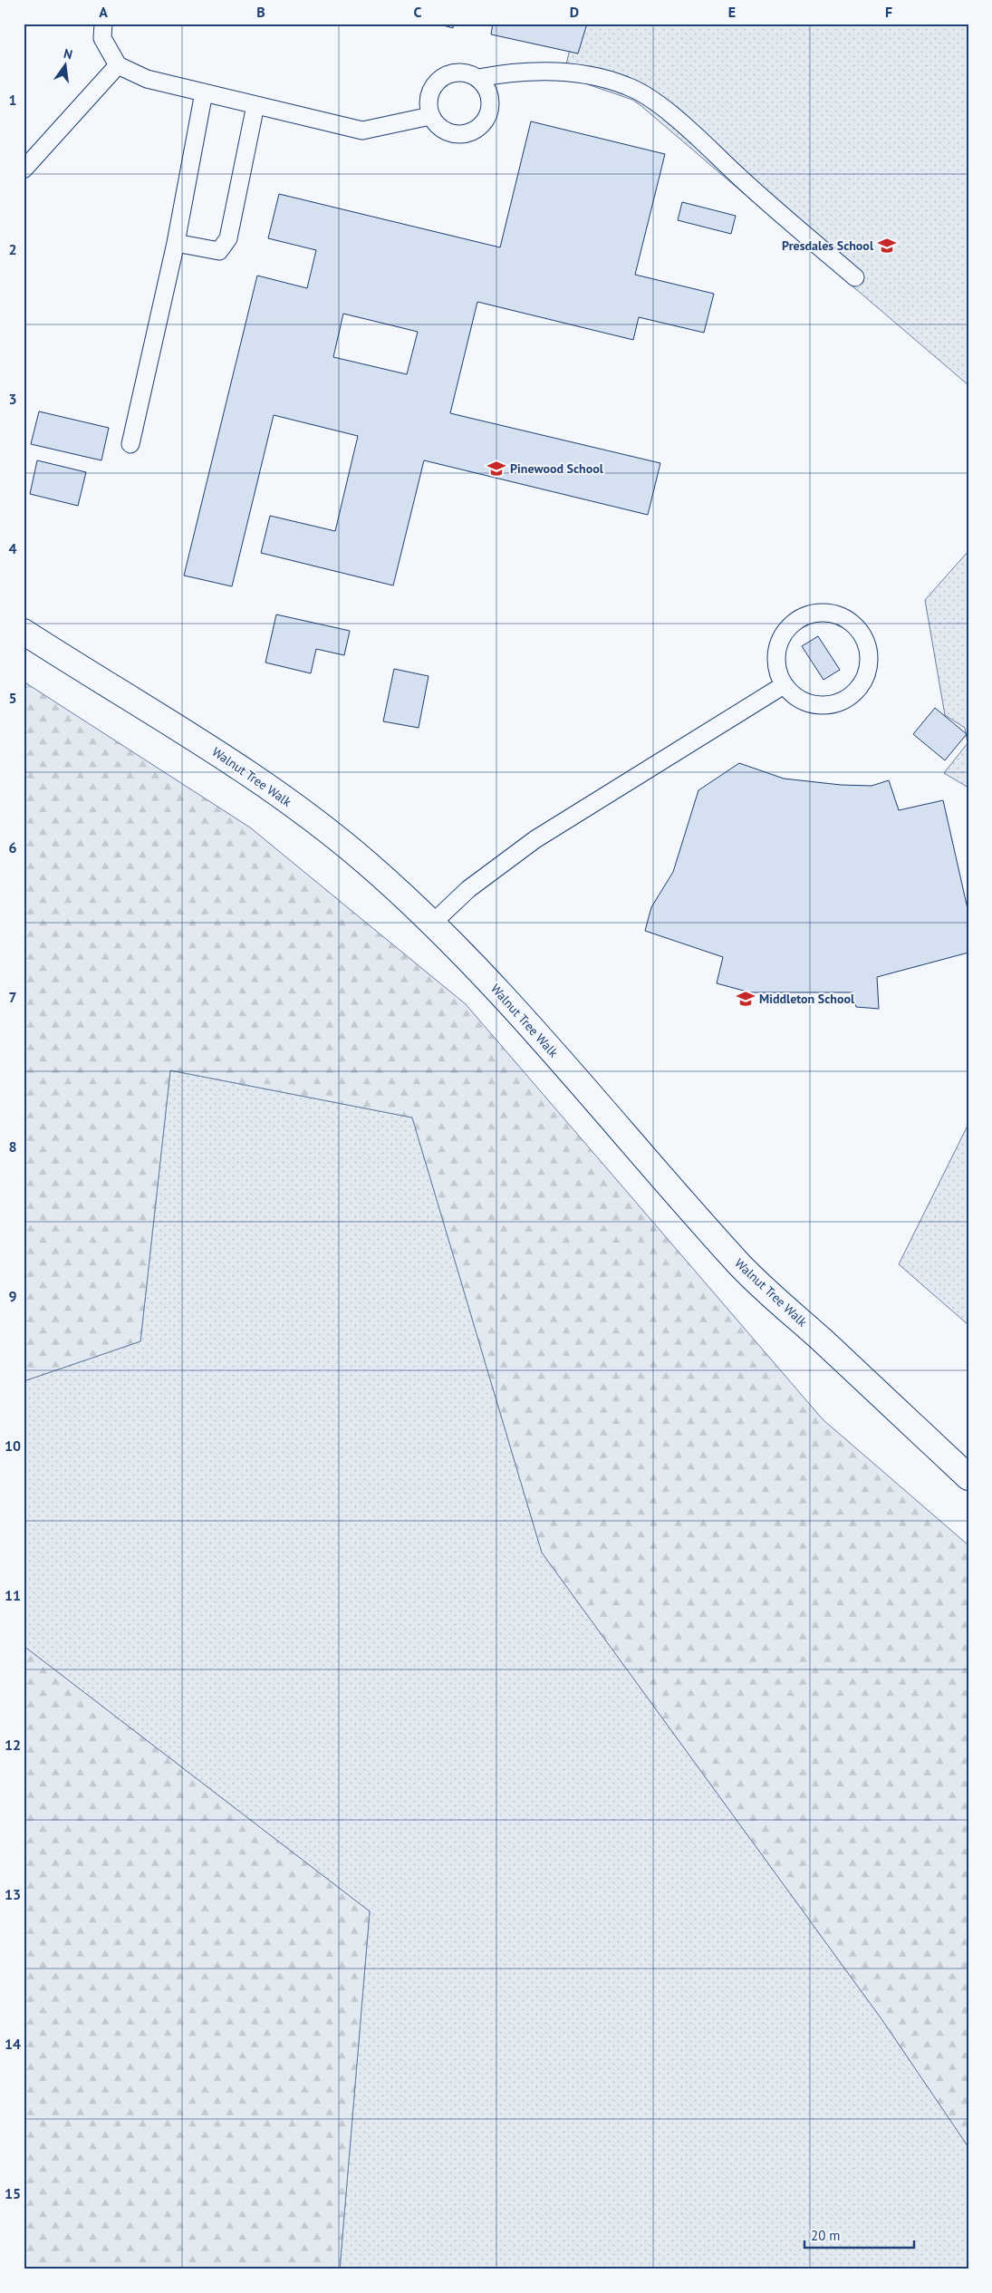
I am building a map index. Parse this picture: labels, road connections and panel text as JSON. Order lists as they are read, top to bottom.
{
  "streets": {
    "street": ["Walnut Tree Walk"]
  },
  "places": {
    "school or university": ["Presdales School", "Pinewood School", "Middleton School"]
  },
  "scale_bar": "20 m",
  "north": "top",
  "grid": {
    "columns": [
      "A",
      "B",
      "C",
      "D",
      "E",
      "F"
    ],
    "rows": [
      "1",
      "2",
      "3",
      "4",
      "5",
      "6",
      "7",
      "8",
      "9",
      "10",
      "11",
      "12",
      "13",
      "14",
      "15"
    ]
  }
}
